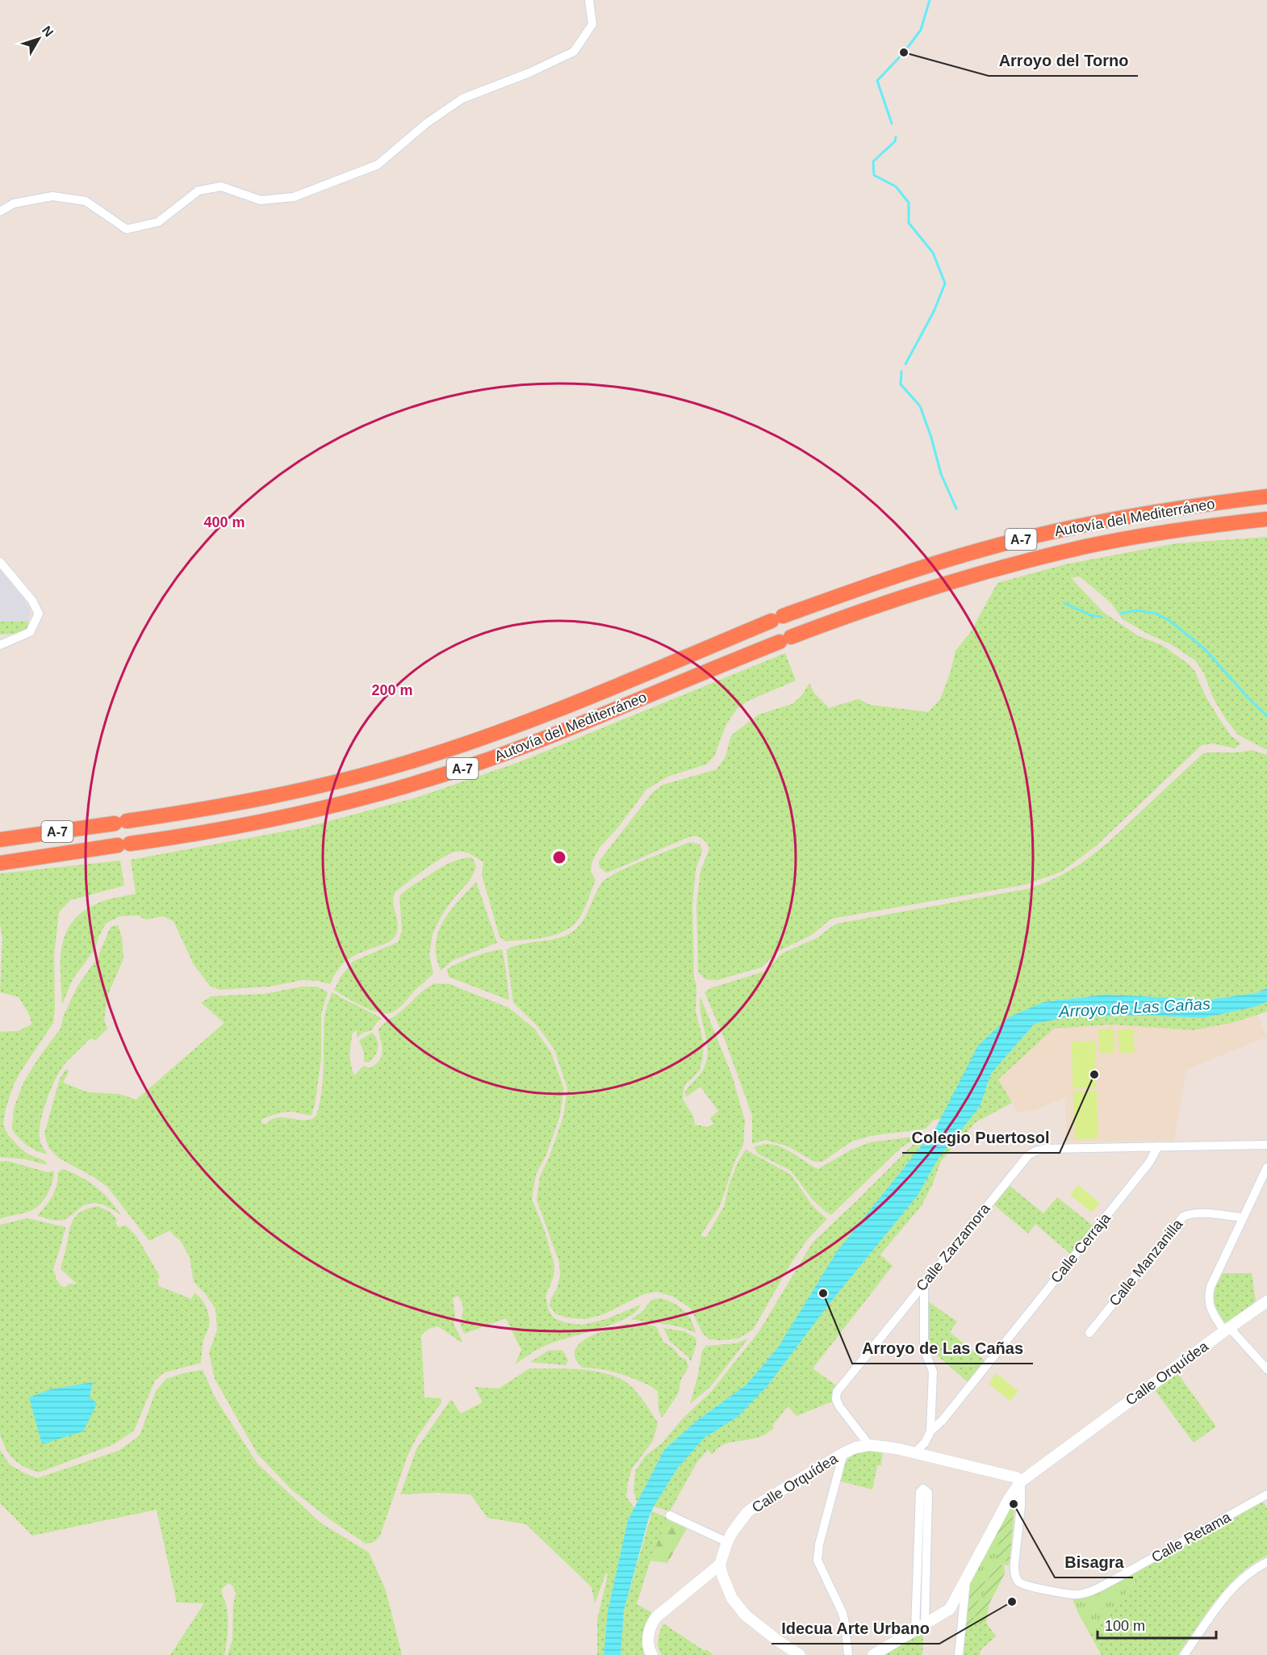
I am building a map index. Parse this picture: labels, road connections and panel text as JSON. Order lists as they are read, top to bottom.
{
  "streets": {
    "highway": ["Autovía del Mediterráneo", "A-7"],
    "street": [
      "Calle Zarzamora",
      "Calle Cerraja",
      "Calle Manzanilla",
      "Calle Orquídea",
      "Calle Retama"
    ]
  },
  "crossings": [
    ["Calle Zarzamora", "Calle Cerraja"],
    ["Calle Zarzamora", "Calle Orquídea"],
    ["Calle Cerraja", "Calle Orquídea"],
    ["Calle Orquídea", "Calle Retama"]
  ],
  "water": ["Arroyo de Las Cañas"],
  "places": [
    "Arroyo del Torno",
    "Colegio Puertosol",
    "Arroyo de Las Cañas",
    "Bisagra",
    "Idecua Arte Urbano"
  ],
  "scale_bar": "100 m",
  "north": "top right",
  "rings": ["400 m", "200 m"]
}
